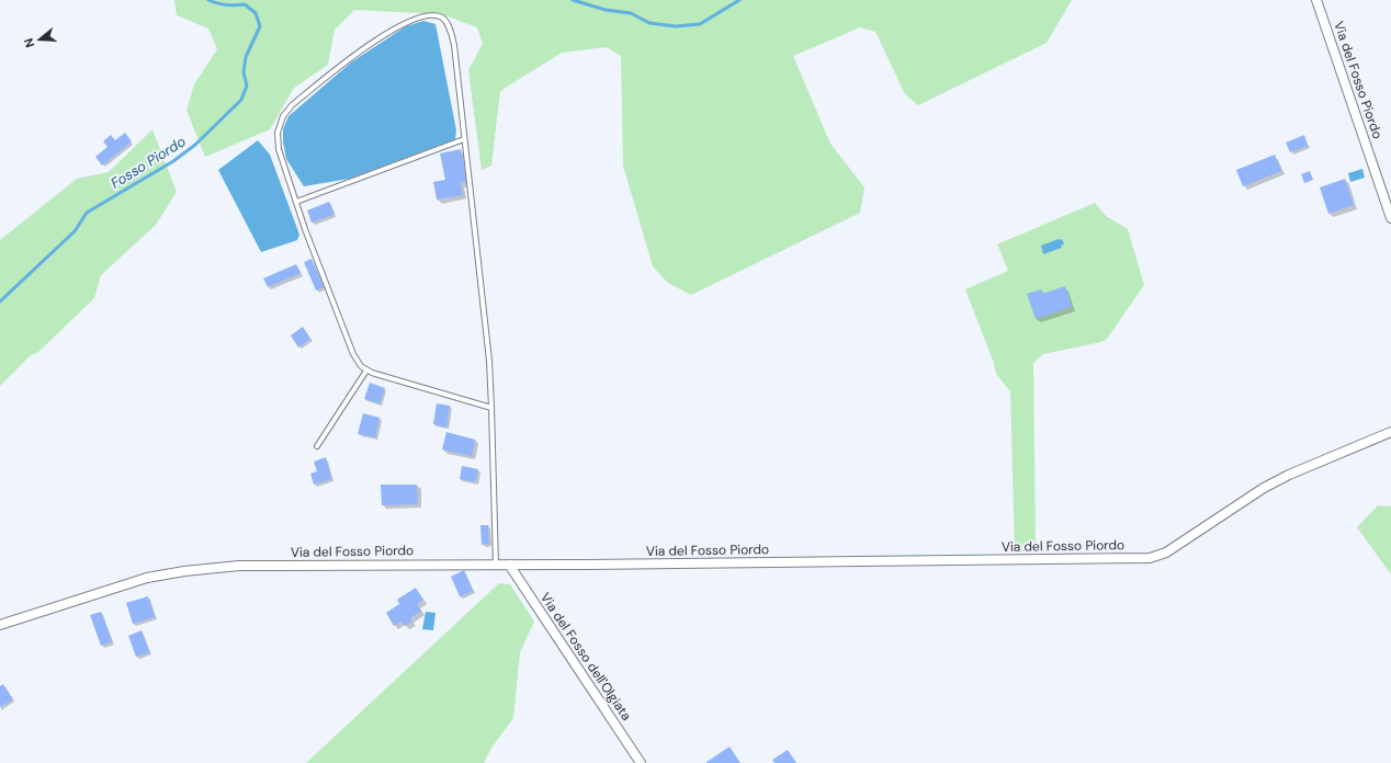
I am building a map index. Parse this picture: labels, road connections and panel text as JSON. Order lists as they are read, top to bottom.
{
  "streets": {
    "street": ["Via del Fosso Piordo", "Via del Fosso dell'Olgiata"]
  },
  "crossings": [
    ["Via del Fosso Piordo", "Via del Fosso dell'Olgiata"]
  ],
  "water": ["Fosso Piordo"],
  "north": "left"
}
